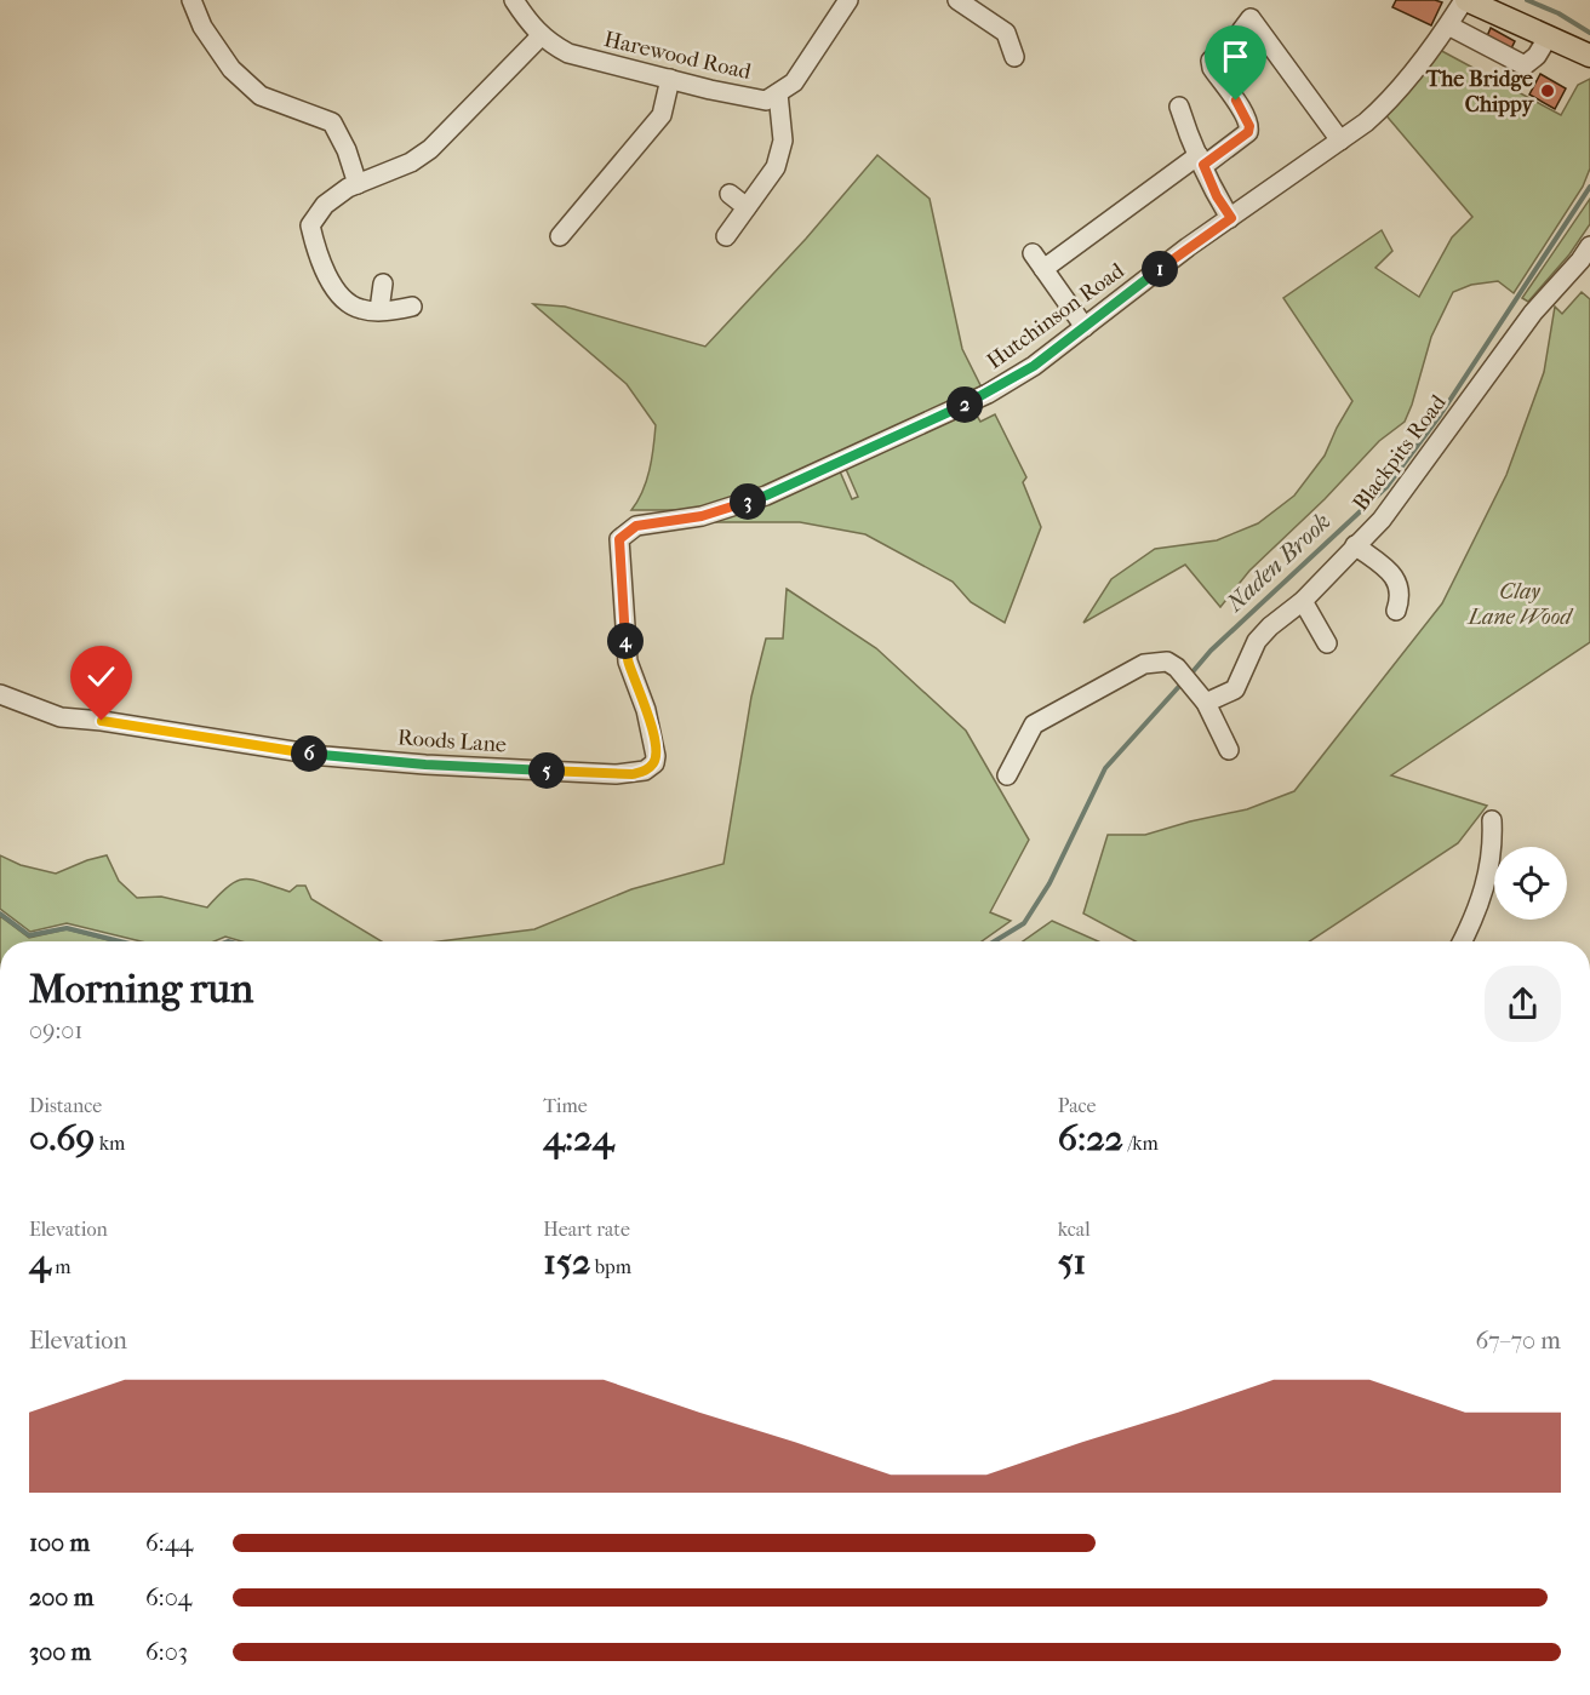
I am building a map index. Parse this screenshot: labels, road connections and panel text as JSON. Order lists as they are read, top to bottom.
{
  "streets": {
    "street": [
      "Harewood Road",
      "Hutchinson Road",
      "Blackpits Road",
      "Roods Lane"
    ]
  },
  "crossings": [
    ["Hutchinson Road", "Roods Lane"]
  ],
  "water": ["Naden Brook"],
  "parks": ["Clay Lane Wood"],
  "places": ["The Bridge Chippy"],
  "page": {
    "pins": [
      "1",
      "2",
      "3",
      "4",
      "6",
      "5"
    ],
    "heading": ["Morning run", "09:01"],
    "stats": [
      ["Distance", "0.69 km"],
      ["Time", "4:24"],
      ["Pace", "6:22 /km"],
      ["Elevation", "4 m"],
      ["Heart rate", "152 bpm"],
      ["kcal", "51"]
    ],
    "chart": ["Elevation", "67–70 m"],
    "list": [
      {
        "name": "100 m",
        "note": "6:44"
      },
      {
        "name": "200 m",
        "note": "6:04"
      },
      {
        "name": "300 m",
        "note": "6:03"
      }
    ]
  }
}
